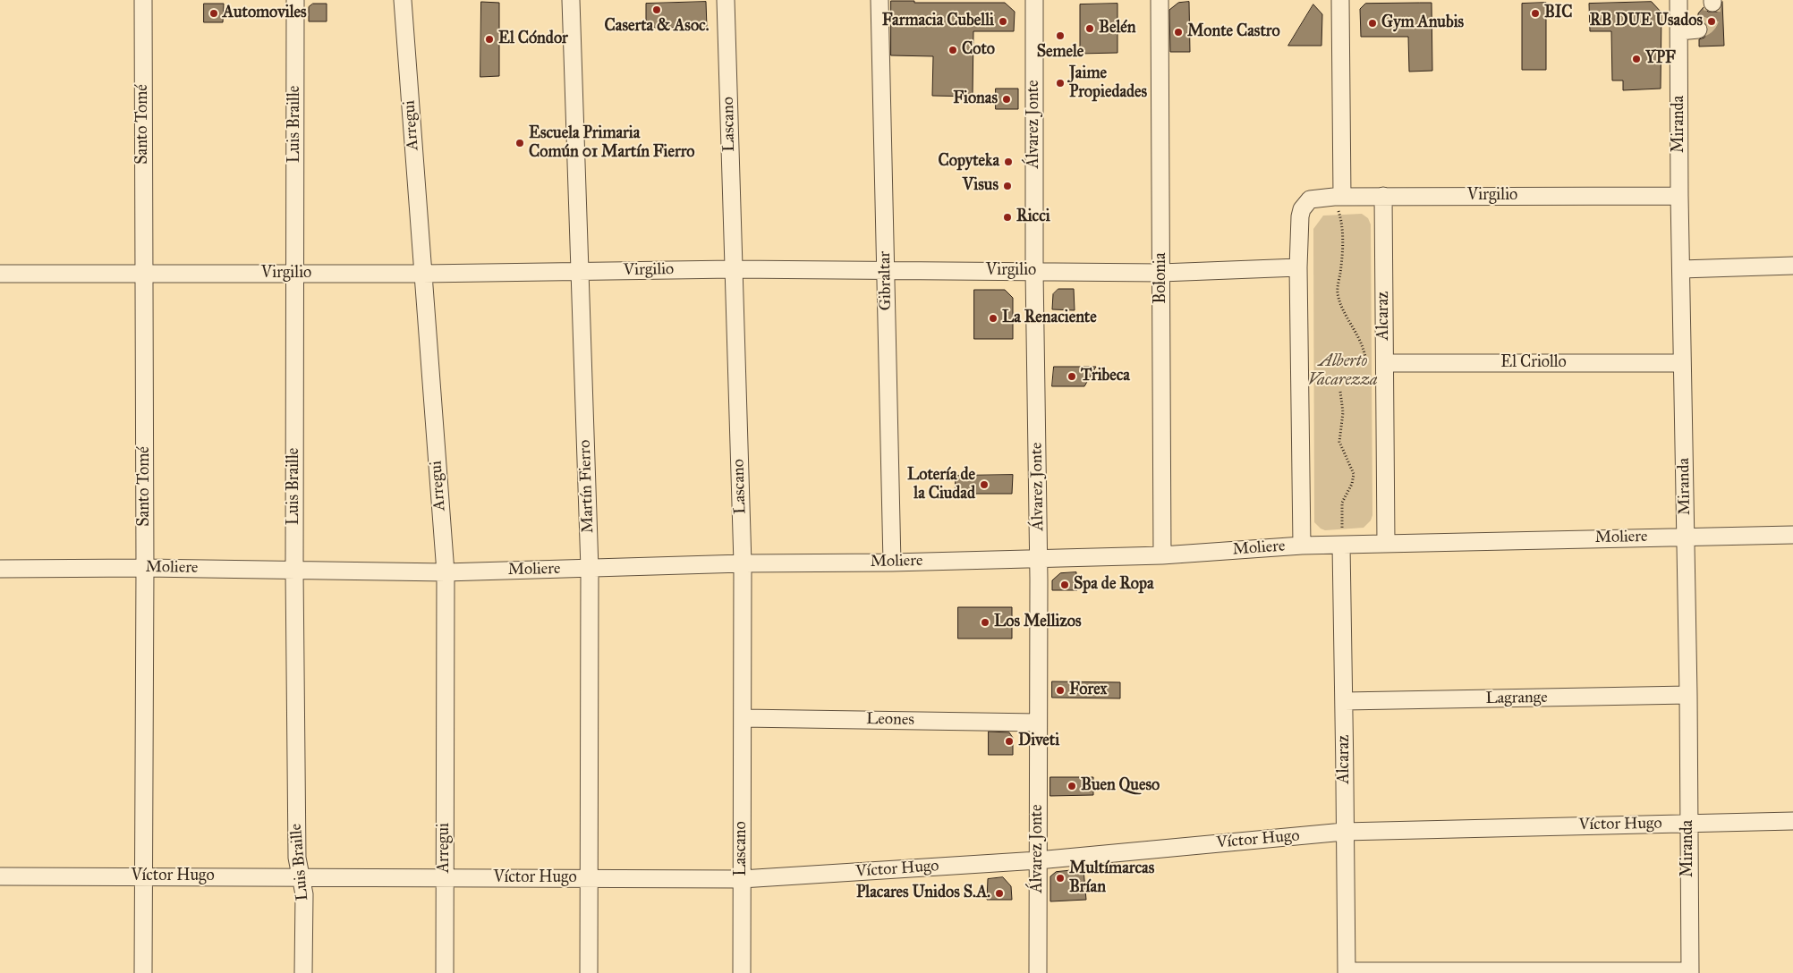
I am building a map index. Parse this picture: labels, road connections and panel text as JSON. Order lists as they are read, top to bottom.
{
  "streets": {
    "street": [
      "Santo Tomé",
      "Luis Braille",
      "Lascano",
      "Álvarez Jonte",
      "Miranda",
      "Arregui",
      "Virgilio",
      "Bolonia",
      "Gibraltar",
      "Alcaraz",
      "El Criollo",
      "Martín Fierro",
      "Moliere",
      "Lagrange",
      "Leones",
      "Víctor Hugo"
    ]
  },
  "crossings": [
    ["Santo Tomé", "Virgilio"],
    ["Santo Tomé", "Moliere"],
    ["Santo Tomé", "Víctor Hugo"],
    ["Luis Braille", "Virgilio"],
    ["Luis Braille", "Moliere"],
    ["Luis Braille", "Víctor Hugo"],
    ["Lascano", "Virgilio"],
    ["Lascano", "Moliere"],
    ["Lascano", "Leones"],
    ["Lascano", "Víctor Hugo"],
    ["Álvarez Jonte", "Virgilio"],
    ["Álvarez Jonte", "Moliere"],
    ["Álvarez Jonte", "Leones"],
    ["Álvarez Jonte", "Víctor Hugo"],
    ["Miranda", "Virgilio"],
    ["Miranda", "El Criollo"],
    ["Miranda", "Moliere"],
    ["Miranda", "Lagrange"],
    ["Miranda", "Víctor Hugo"],
    ["Arregui", "Virgilio"],
    ["Arregui", "Moliere"],
    ["Arregui", "Víctor Hugo"],
    ["Virgilio", "Bolonia"],
    ["Virgilio", "Gibraltar"],
    ["Virgilio", "Alcaraz"],
    ["Virgilio", "Martín Fierro"],
    ["Bolonia", "Moliere"],
    ["Gibraltar", "Moliere"],
    ["Alcaraz", "El Criollo"],
    ["Alcaraz", "Moliere"],
    ["Alcaraz", "Lagrange"],
    ["Alcaraz", "Víctor Hugo"],
    ["Martín Fierro", "Moliere"],
    ["Martín Fierro", "Víctor Hugo"]
  ],
  "parks": ["Alberto Vacarezza"],
  "places": [
    "Caserta & Asoc.",
    "Automoviles",
    "BIC",
    "Farmacia Cubelli",
    "RB DUE Usados",
    "Gym Anubis",
    "Belén",
    "Monte Castro",
    "Semele",
    "El Cóndor",
    "Coto",
    "YPF",
    "Jaime Propiedades",
    "Fionas",
    "Escuela Primaria Común 01 Martín Fierro",
    "Copyteka",
    "Visus",
    "Ricci",
    "La Renaciente",
    "Tribeca",
    "Lotería de la Ciudad",
    "Spa de Ropa",
    "Los Mellizos",
    "Forex",
    "Diveti",
    "Buen Queso",
    "Multímarcas Brían",
    "Placares Unidos S.A."
  ]
}
